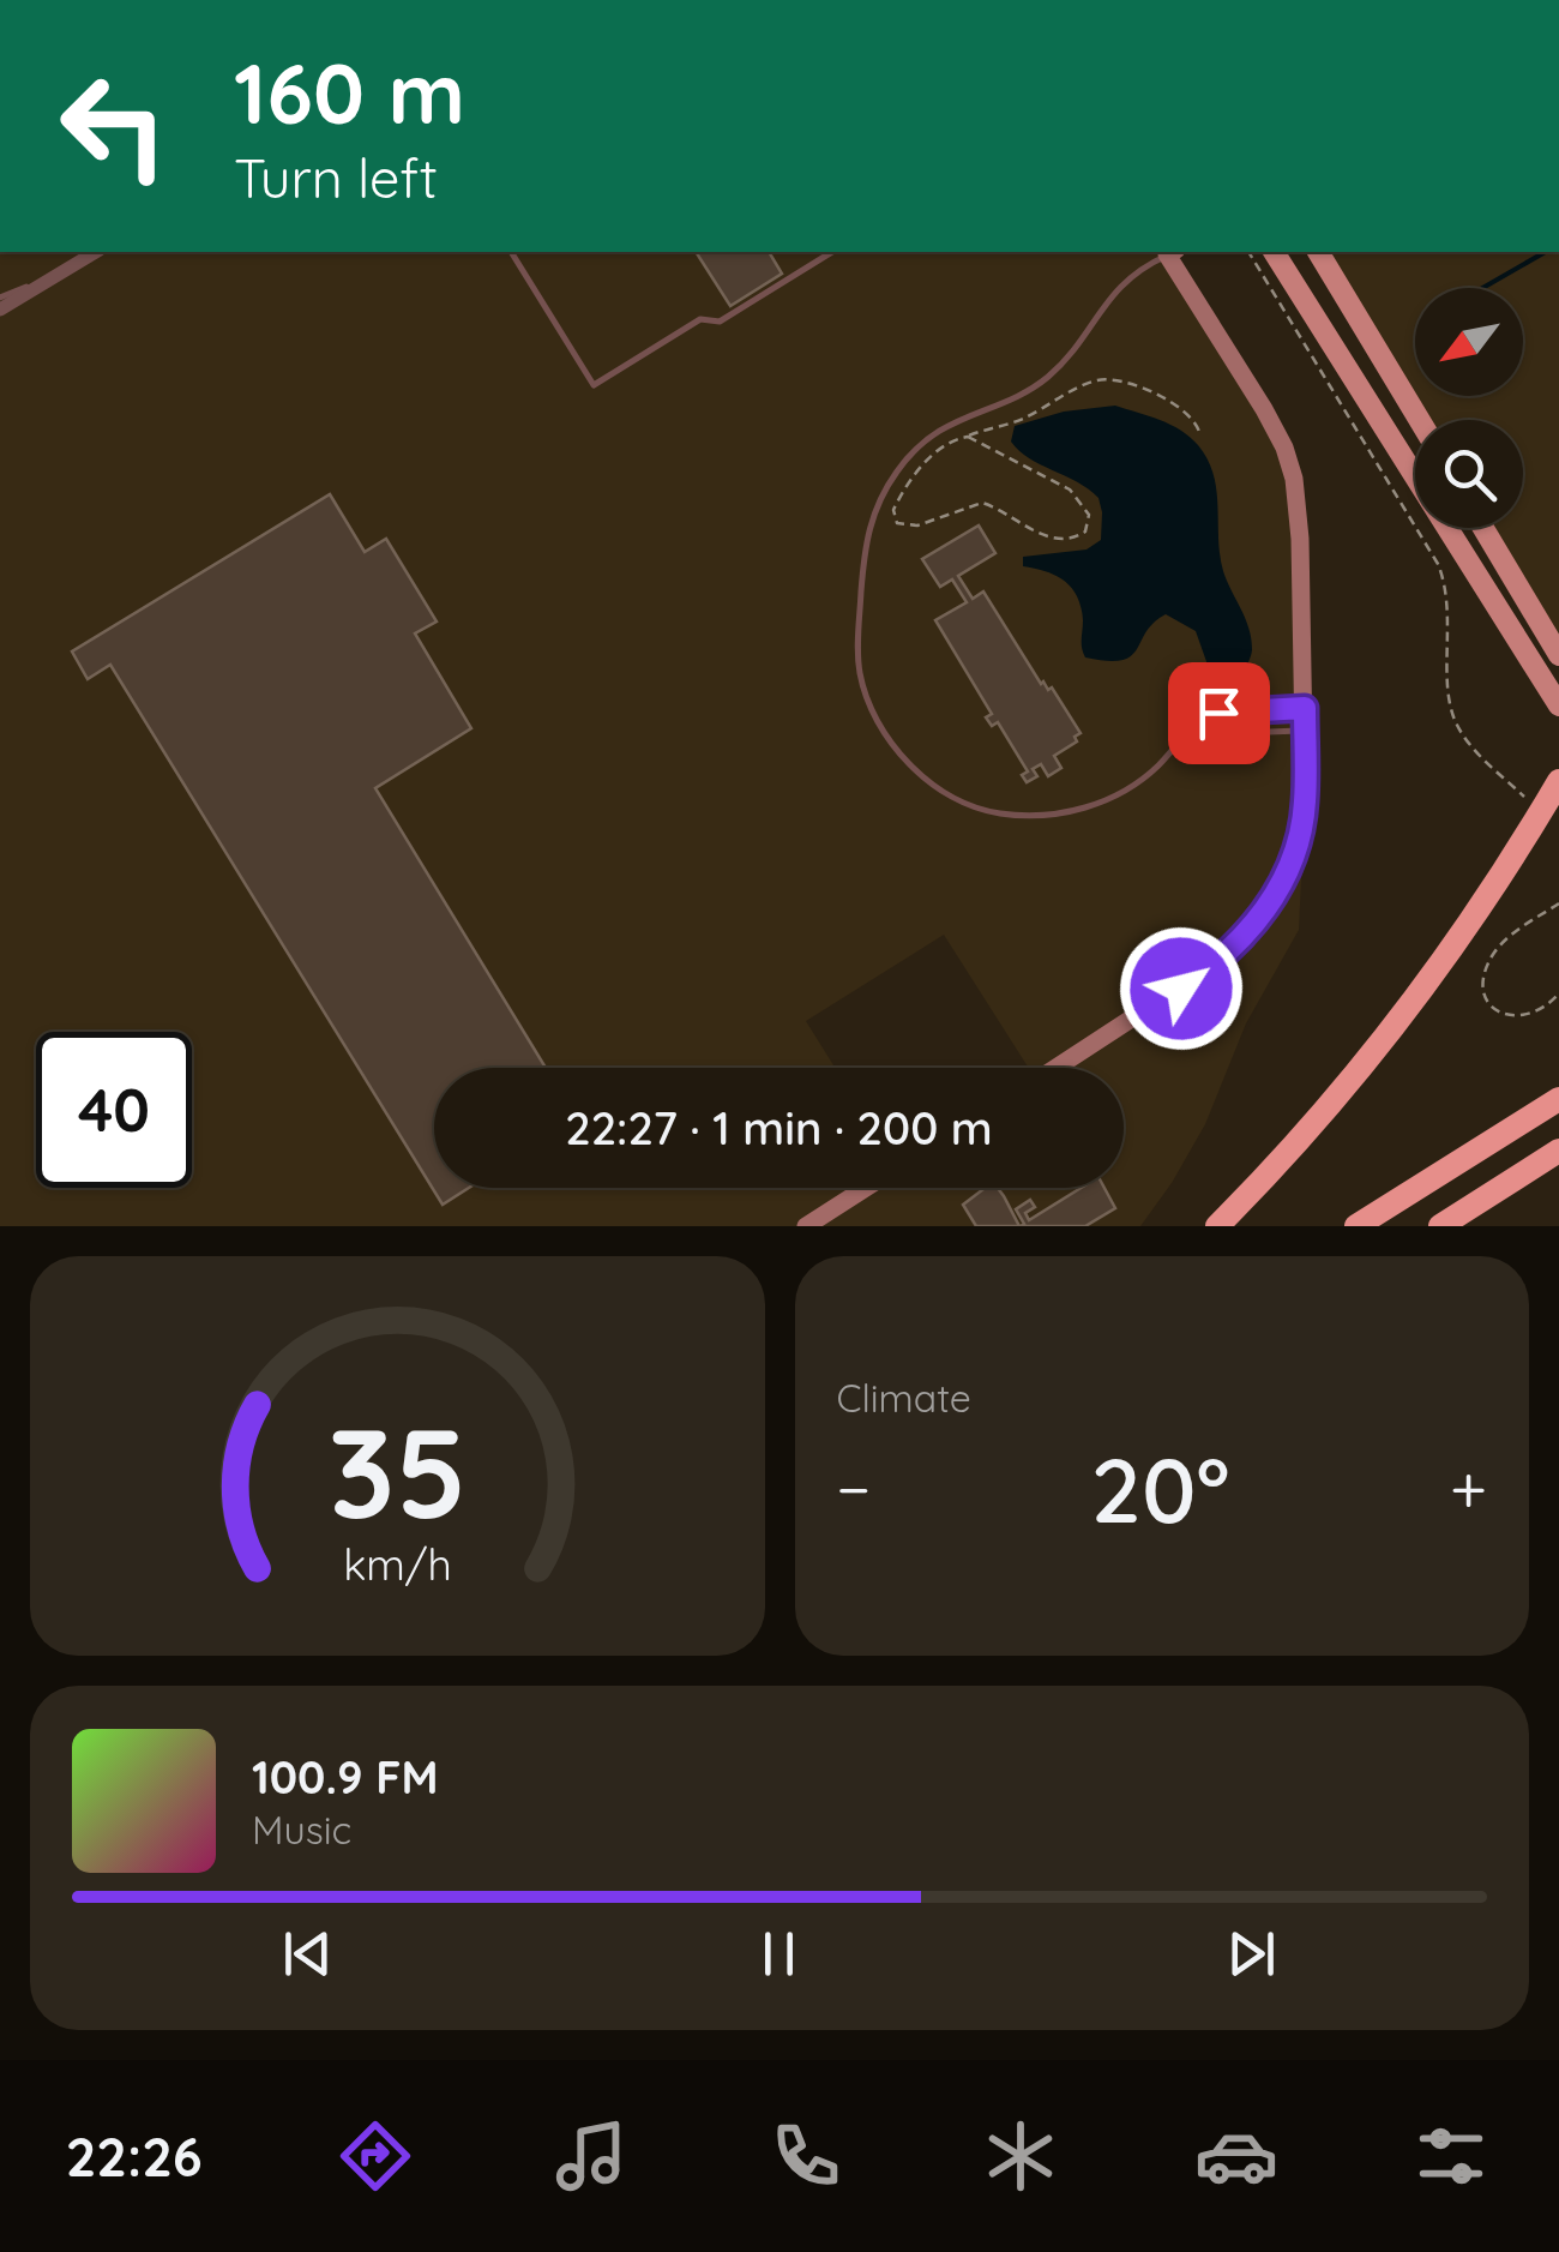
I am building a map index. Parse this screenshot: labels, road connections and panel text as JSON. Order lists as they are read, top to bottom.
{
  "north": "bottom left",
  "page": {
    "turn": ["160 m", "Turn left"],
    "limit": "40",
    "trip": "22:27 · 1 min · 200 m",
    "tile": "Climate",
    "heat": ["−", "20°", "+"],
    "song": ["100.9 FM", "Music"],
    "tabs": "22:26",
    "gauge": ["35", "km/h"]
  }
}
